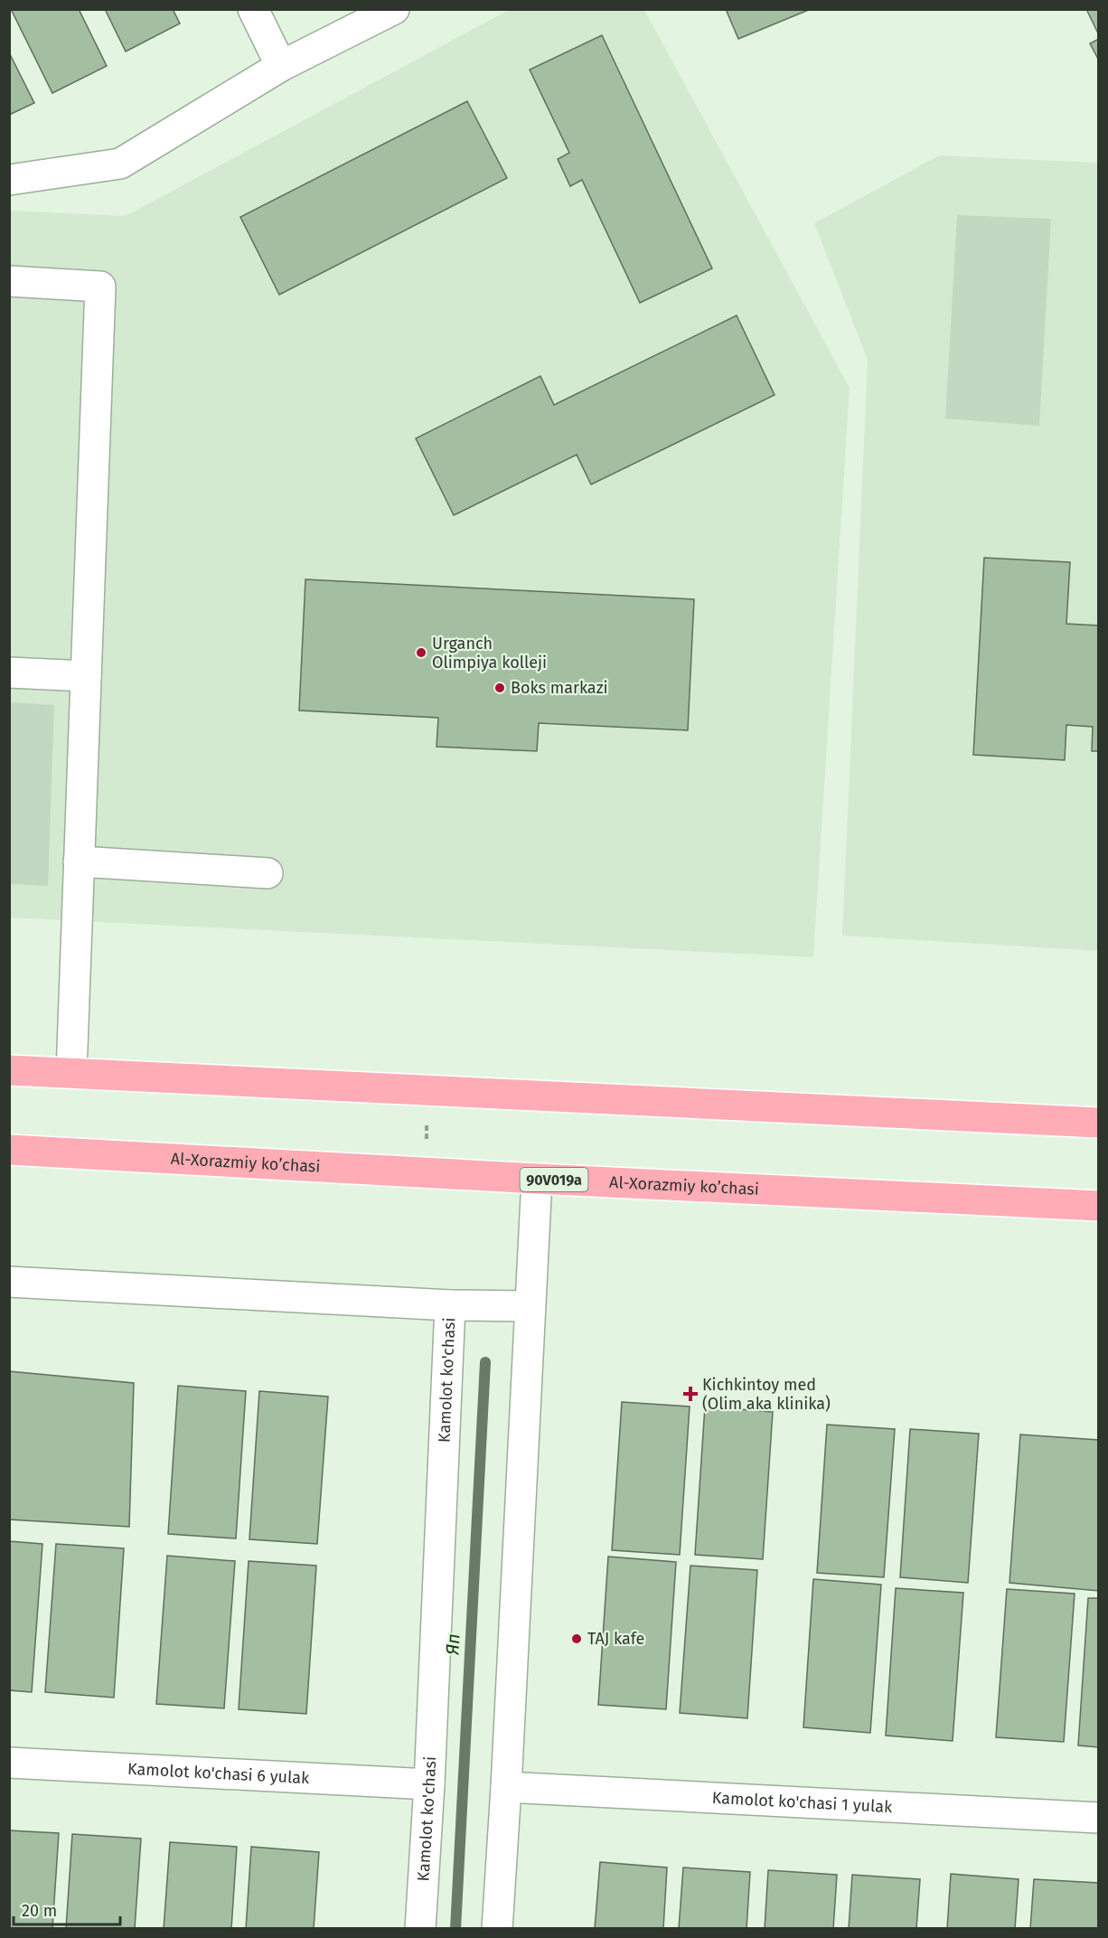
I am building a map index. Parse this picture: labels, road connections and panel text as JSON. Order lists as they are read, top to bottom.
{
  "streets": {
    "main road": ["Al-Xorazmiy ko’chasi", "90V019a"],
    "street": ["Kamolot ko'chasi", "Kamolot ko'chasi 6 yulak", "Kamolot ko'chasi 1 yulak"]
  },
  "crossings": [
    ["Kamolot ko'chasi", "Kamolot ko'chasi 6 yulak"]
  ],
  "water": ["Яп"],
  "places": {
    "other": ["Urganch Olimpiya kolleji", "Boks markazi", "TAJ kafe"],
    "health": ["Kichkintoy med (Olim aka klinika)"]
  },
  "scale_bar": "20 m"
}
